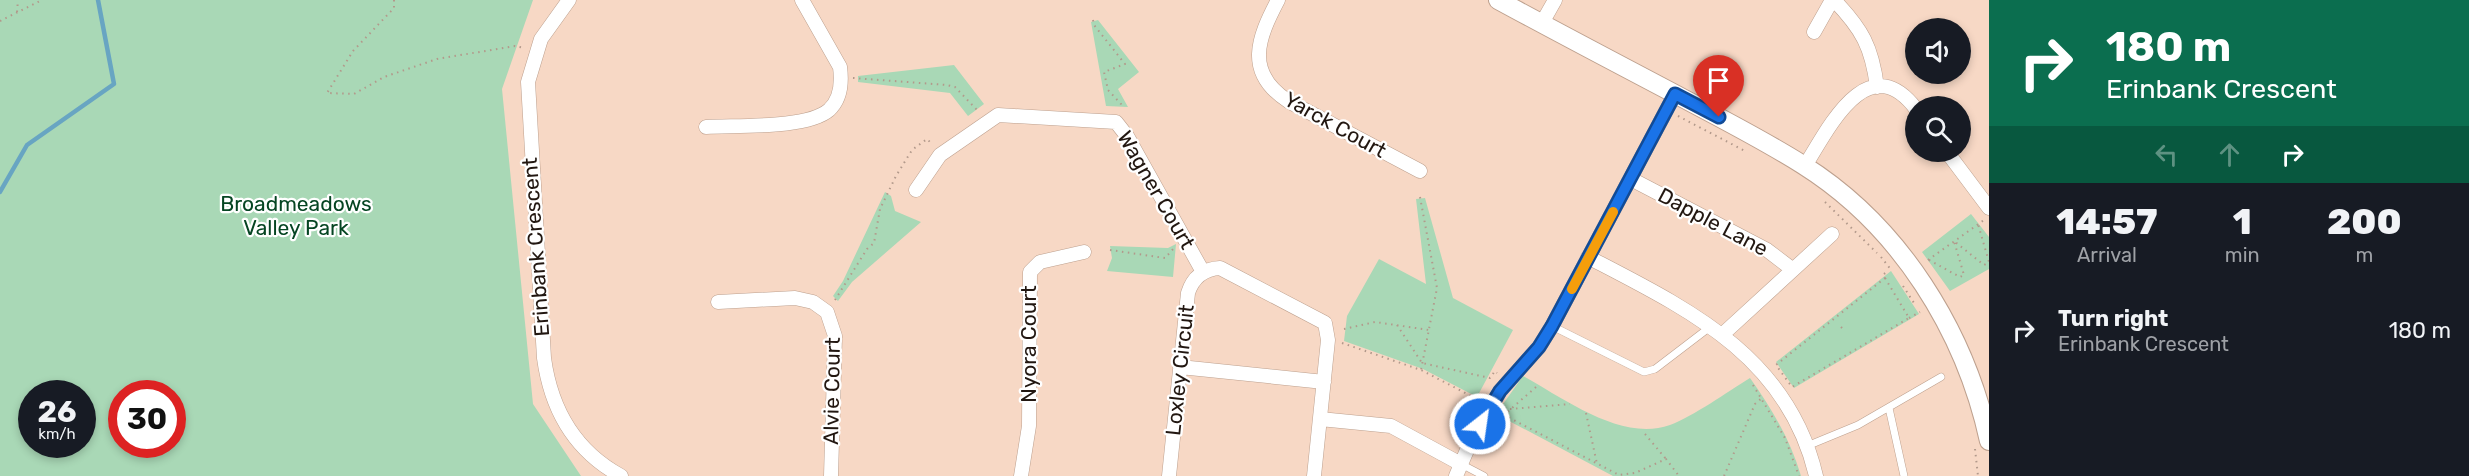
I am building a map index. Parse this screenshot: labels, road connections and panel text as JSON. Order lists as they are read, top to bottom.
{
  "streets": {
    "street": [
      "Yarck Court",
      "Wagner Court",
      "Dapple Lane",
      "Erinbank Crescent",
      "Nyora Court",
      "Loxley Circuit",
      "Alvie Court"
    ]
  },
  "crossings": [
    ["Wagner Court", "Loxley Circuit"]
  ],
  "parks": ["Broadmeadows Valley Park"],
  "page": {
    "turn": ["180 m", "Erinbank Crescent"],
    "eta": [
      "14:57",
      "Arrival",
      "1",
      "min",
      "200",
      "m"
    ],
    "list": [
      {
        "name": "Turn right",
        "note": "Erinbank Crescent",
        "value": "180 m"
      }
    ],
    "speed": "26 km/h",
    "limit": "30"
  }
}
